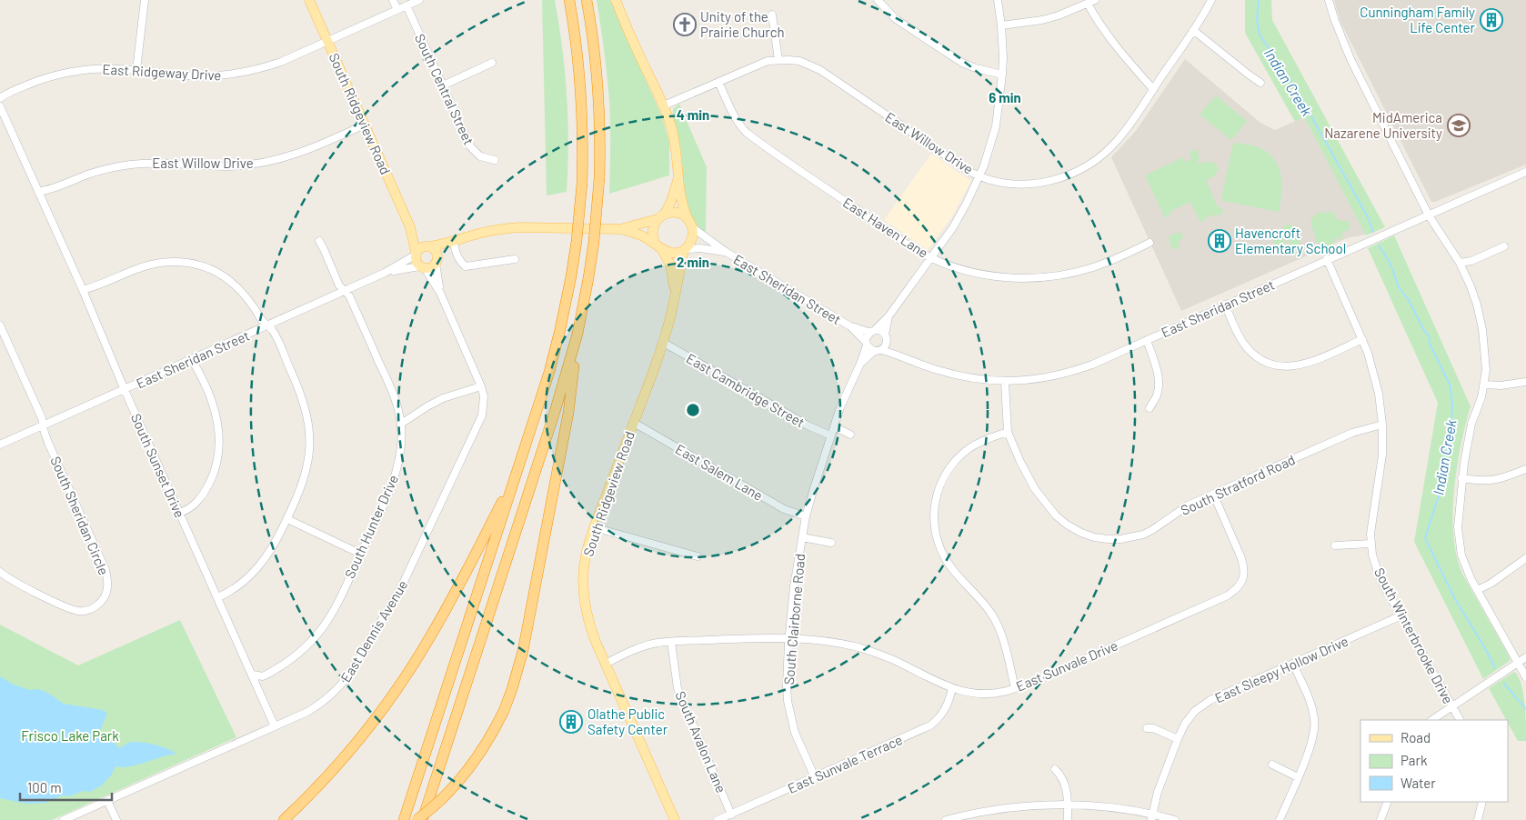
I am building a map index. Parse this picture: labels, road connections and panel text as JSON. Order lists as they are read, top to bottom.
{
  "streets": {
    "main road": ["South Ridgeview Road"],
    "street": [
      "East Ridgeway Drive",
      "South Central Street",
      "East Willow Drive",
      "East Haven Lane",
      "East Sheridan Street",
      "East Cambridge Street",
      "South Sunset Drive",
      "East Salem Lane",
      "South Stratford Road",
      "South Sheridan Circle",
      "South Hunter Drive",
      "South Clairborne Road",
      "East Dennis Avenue",
      "South Winterbrooke Drive",
      "East Sunvale Drive",
      "East Sleepy Hollow Drive",
      "South Avalon Lane",
      "East Sunvale Terrace"
    ]
  },
  "crossings": [
    ["East Ridgeway Drive", "South Central Street"],
    ["East Ridgeway Drive", "South Ridgeview Road"],
    ["South Ridgeview Road", "East Willow Drive"],
    ["South Ridgeview Road", "East Sheridan Street"],
    ["South Ridgeview Road", "East Cambridge Street"],
    ["South Ridgeview Road", "East Salem Lane"],
    ["South Ridgeview Road", "East Dennis Avenue"],
    ["South Ridgeview Road", "East Sunvale Drive"],
    ["East Willow Drive", "East Haven Lane"],
    ["East Willow Drive", "South Sunset Drive"],
    ["East Sheridan Street", "South Sunset Drive"],
    ["East Sheridan Street", "South Stratford Road"],
    ["East Sheridan Street", "South Sheridan Circle"],
    ["East Sheridan Street", "South Hunter Drive"],
    ["East Sheridan Street", "South Clairborne Road"],
    ["East Sheridan Street", "East Dennis Avenue"],
    ["East Sheridan Street", "South Winterbrooke Drive"],
    ["East Cambridge Street", "South Clairborne Road"],
    ["South Sunset Drive", "South Hunter Drive"],
    ["South Sunset Drive", "East Dennis Avenue"],
    ["East Salem Lane", "South Clairborne Road"],
    ["South Stratford Road", "South Winterbrooke Drive"],
    ["South Stratford Road", "East Sunvale Drive"],
    ["South Clairborne Road", "East Sunvale Drive"],
    ["South Clairborne Road", "East Sunvale Terrace"],
    ["South Winterbrooke Drive", "East Sleepy Hollow Drive"],
    ["East Sunvale Drive", "South Avalon Lane"],
    ["East Sunvale Drive", "East Sunvale Terrace"],
    ["South Avalon Lane", "East Sunvale Terrace"]
  ],
  "water": ["Indian Creek"],
  "parks": ["Frisco Lake Park"],
  "places": {
    "building": ["Cunningham Family Life Center", "Havencroft Elementary School", "Olathe Public Safety Center"],
    "church": ["Unity of the Prairie Church"],
    "school or university": ["MidAmerica Nazarene University"]
  },
  "legend": ["Road", "Park", "Water"],
  "scale_bar": "100 m",
  "rings": ["6 min", "4 min", "2 min"]
}
